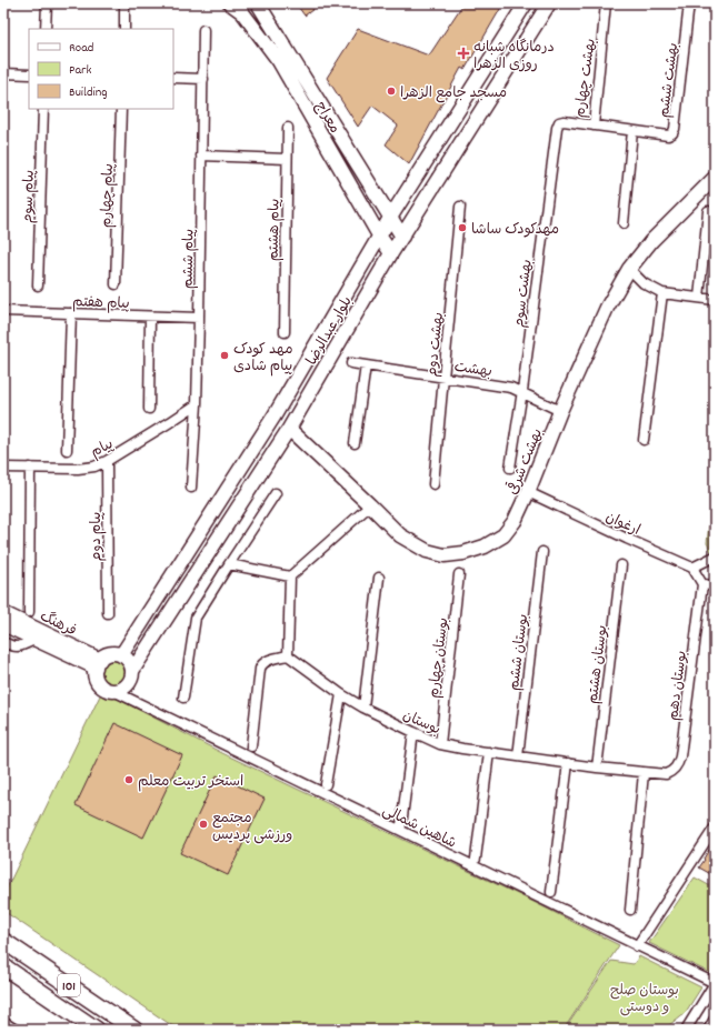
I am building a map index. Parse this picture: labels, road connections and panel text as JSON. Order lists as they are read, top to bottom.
{
  "streets": {
    "highway": ["101"],
    "main road": [
      "معراج",
      "بلوار عبدالرضا",
      "بهشت شرقی",
      "فرهنگ"
    ],
    "street": [
      "بهشت چهارم",
      "بهشت ششم",
      "پیام چهارم",
      "پیام سوم",
      "پیام هشتم",
      "پیام ششم",
      "بهشت سوم",
      "پیام هفتم",
      "بهشت دوم",
      "بهشت",
      "پیام",
      "ارغوان",
      "پیام دوم",
      "بوستان ششم",
      "بوستان چهارم",
      "بوستان هشتم",
      "بوستان دهم",
      "بوستان",
      "شاهین شمالی"
    ]
  },
  "crossings": [
    ["بهشت چهارم", "بهشت ششم"],
    ["بهشت چهارم", "بهشت سوم"],
    ["معراج", "بلوار عبدالرضا"],
    ["پیام ششم", "پیام هفتم"],
    ["پیام ششم", "پیام"],
    ["بهشت سوم", "بهشت"],
    ["بلوار عبدالرضا", "بهشت شرقی"],
    ["بلوار عبدالرضا", "فرهنگ"],
    ["بلوار عبدالرضا", "شاهین شمالی"],
    ["بهشت دوم", "بهشت"],
    ["بهشت", "بهشت شرقی"],
    ["پیام", "پیام دوم"],
    ["بهشت شرقی", "ارغوان"],
    ["فرهنگ", "شاهین شمالی"],
    ["بوستان ششم", "بوستان"],
    ["بوستان چهارم", "بوستان"],
    ["بوستان هشتم", "بوستان"],
    ["بوستان دهم", "بوستان"]
  ],
  "parks": ["بوستان صلح و دوستی"],
  "places": {
    "health": ["درمانگاه شبانه روزی الزهرا"],
    "other": [
      "مسجد جامع الزهرا",
      "مهدکودک ساشا",
      "مهد کودک پیام شادی",
      "استخر تربیت معلم",
      "مجتمع ورزشی پردیس"
    ]
  },
  "legend": ["Road", "Park", "Building"]
}
